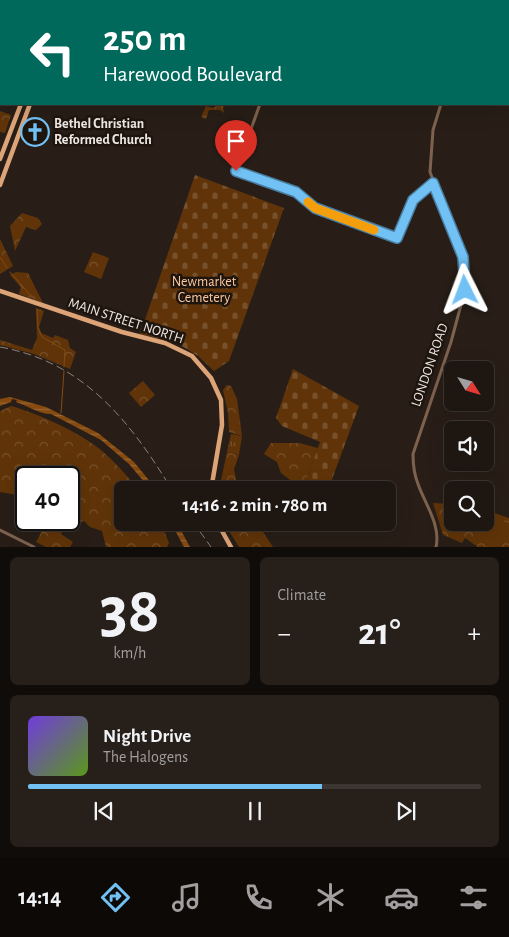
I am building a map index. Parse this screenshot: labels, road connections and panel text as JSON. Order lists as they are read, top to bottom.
{
  "streets": {
    "main road": ["MAIN STREET NORTH"],
    "street": ["LONDON ROAD"]
  },
  "parks": ["Newmarket Cemetery"],
  "places": {
    "church": ["Bethel Christian Reformed Church"]
  },
  "north": "bottom right",
  "page": {
    "turn": ["250 m", "Harewood Boulevard"],
    "limit": "40",
    "trip": "14:16 · 2 min · 780 m",
    "tile": [
      ["38", "km/h"],
      "Climate"
    ],
    "heat": ["−", "21°", "+"],
    "song": ["Night Drive", "The Halogens"],
    "tabs": "14:14"
  }
}
